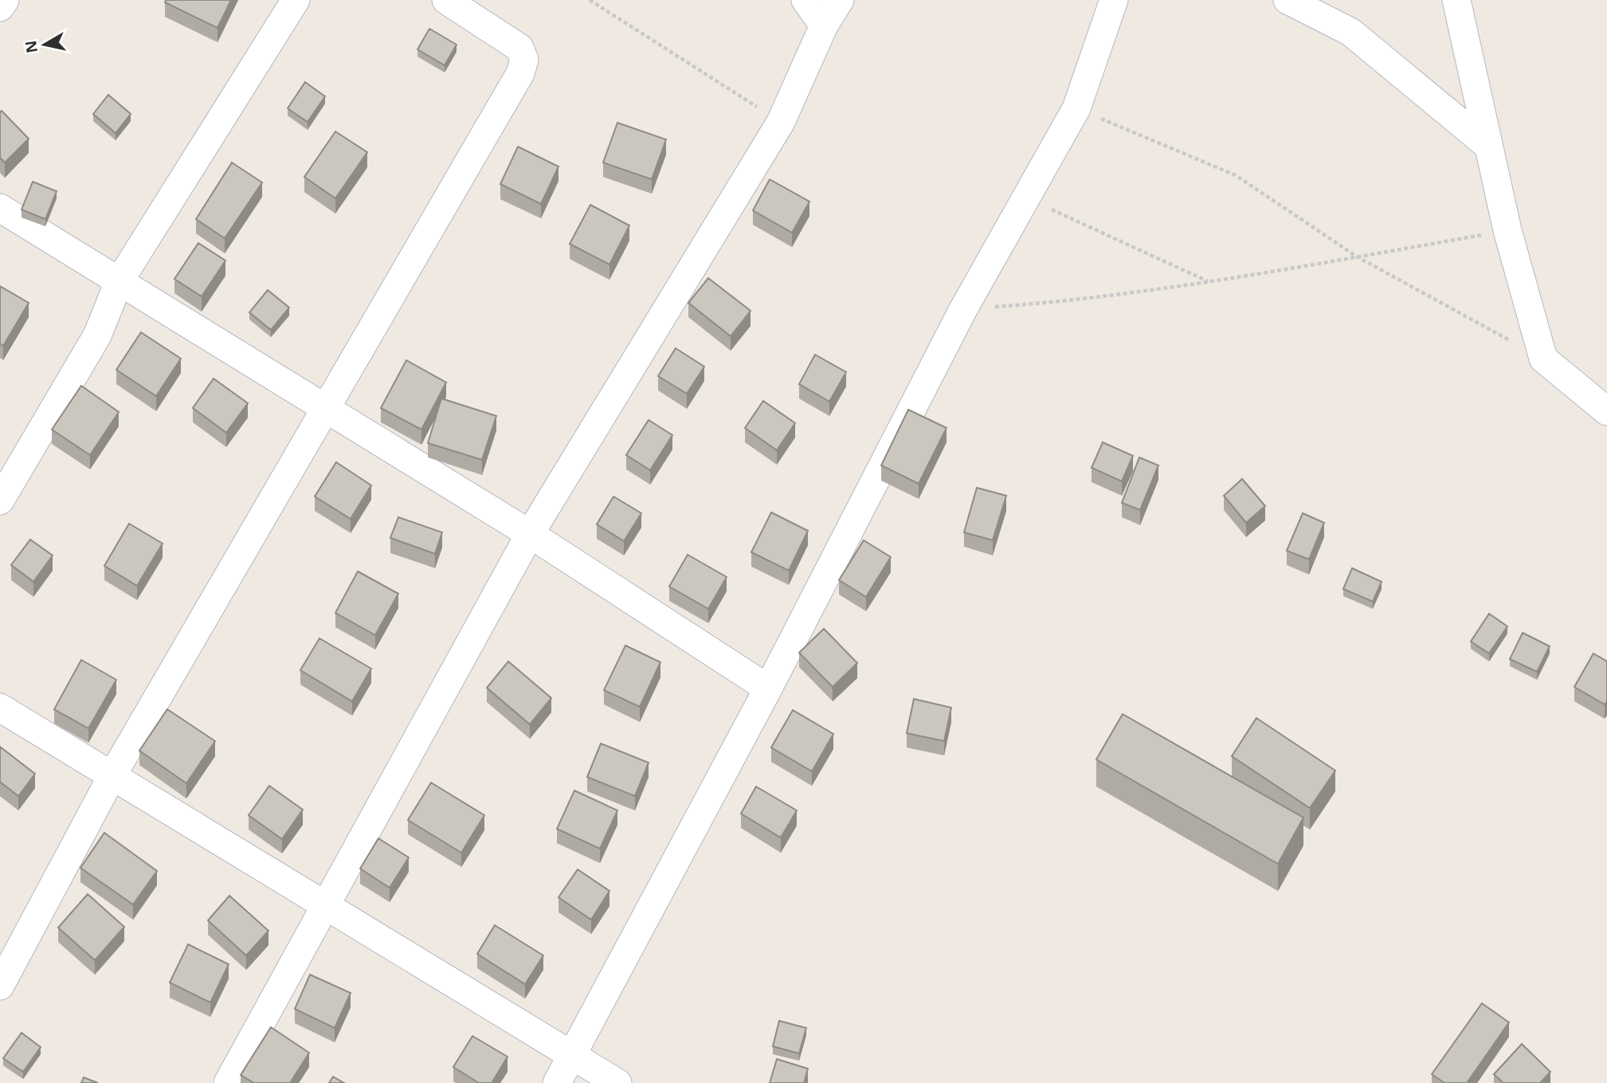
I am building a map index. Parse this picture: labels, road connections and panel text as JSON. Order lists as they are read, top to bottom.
{
  "north": "left"
}
